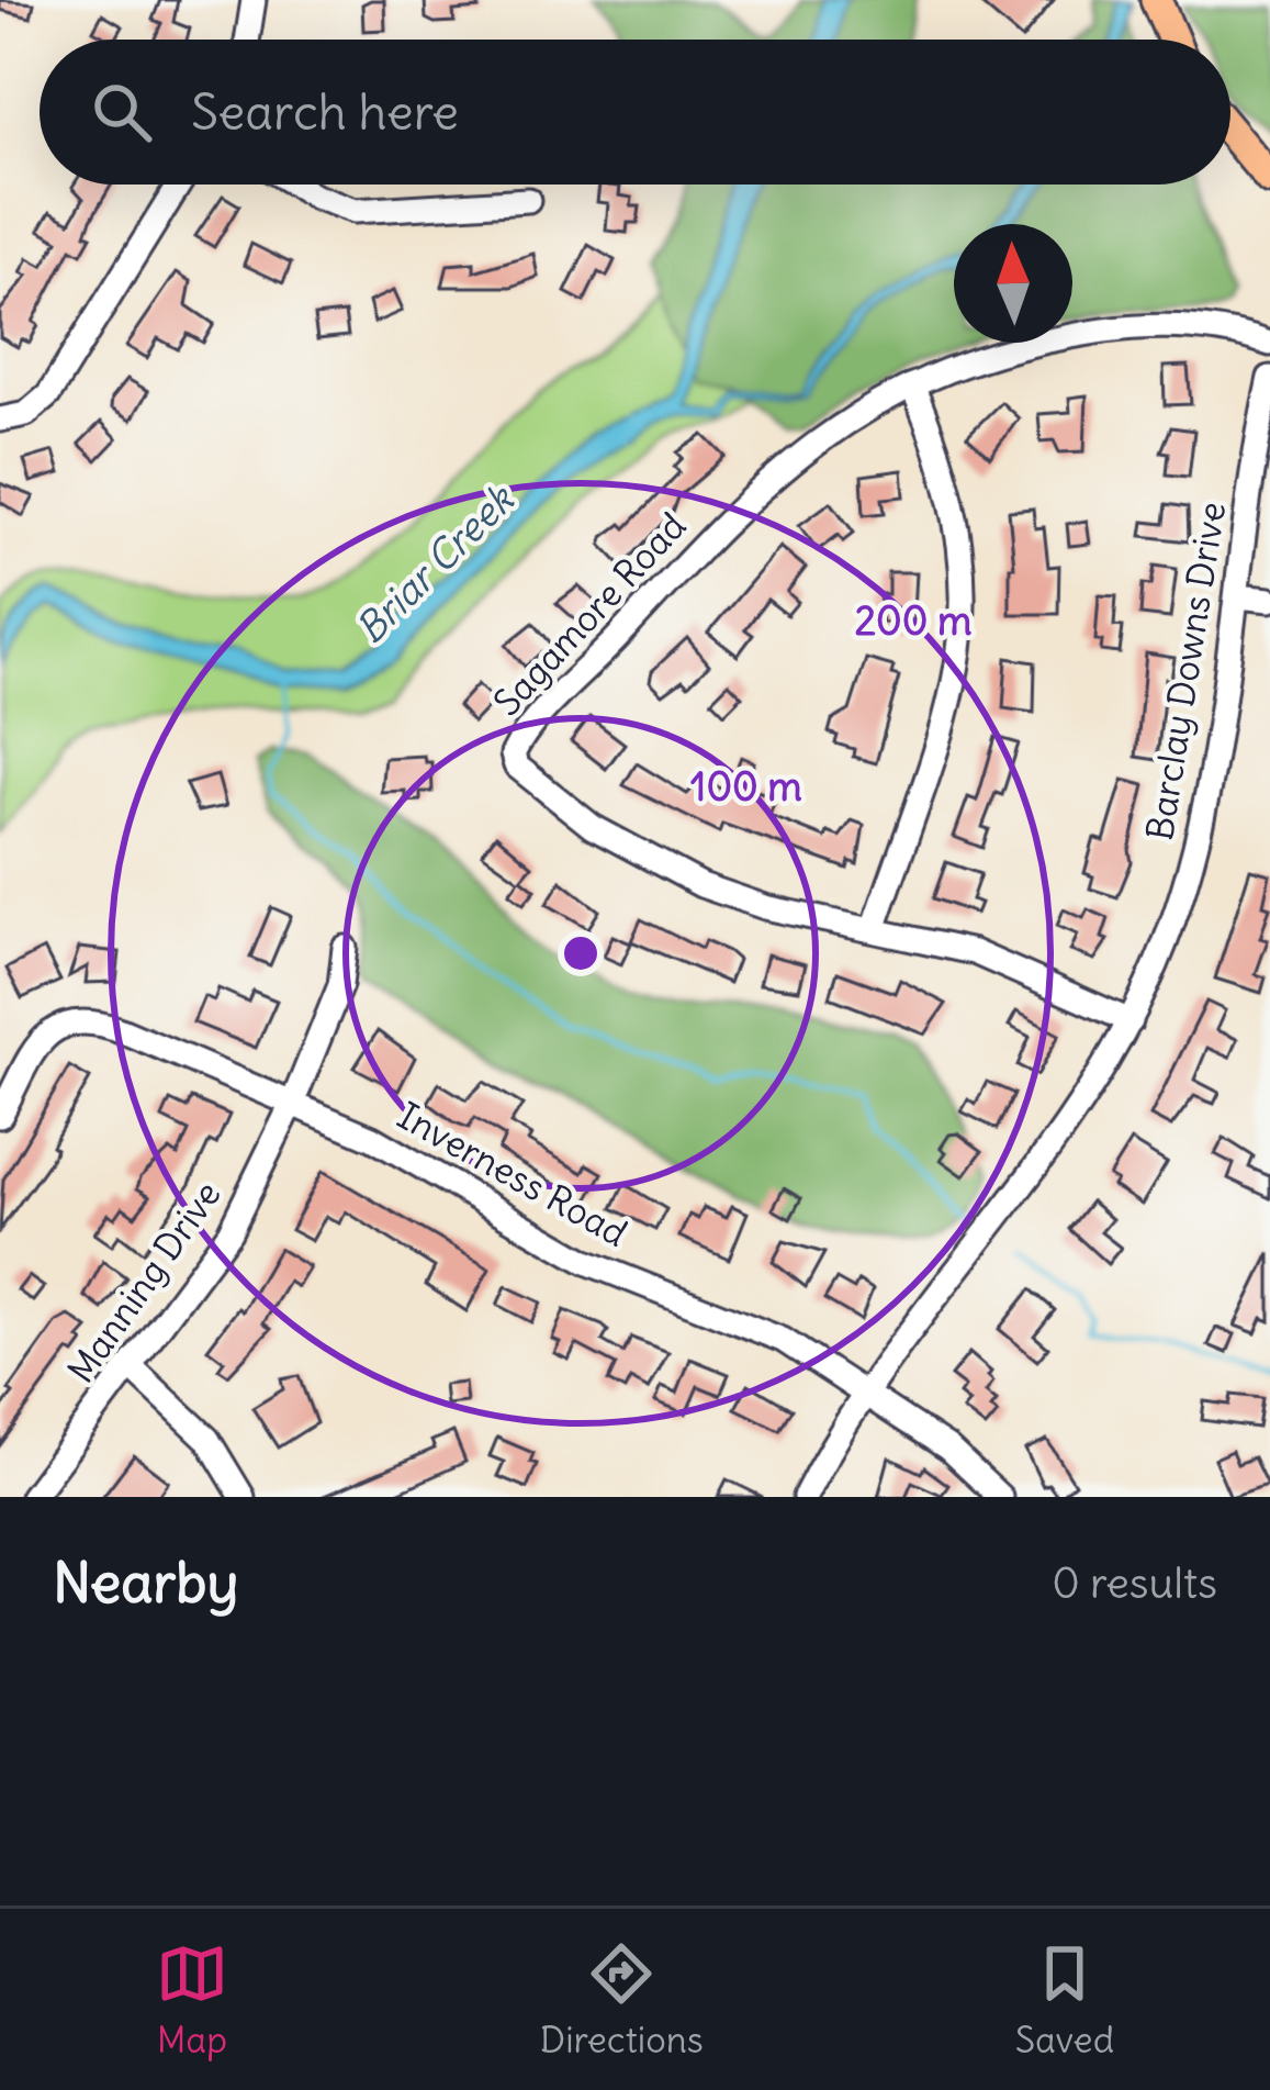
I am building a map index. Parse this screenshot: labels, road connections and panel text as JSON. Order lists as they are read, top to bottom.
{
  "streets": {
    "street": [
      "Sagamore Road",
      "Barclay Downs Drive",
      "Inverness Road",
      "Manning Drive"
    ]
  },
  "crossings": [
    ["Sagamore Road", "Barclay Downs Drive"],
    ["Barclay Downs Drive", "Inverness Road"],
    ["Inverness Road", "Manning Drive"]
  ],
  "water": ["Briar Creek"],
  "north": "top",
  "page": {
    "search": "Search here",
    "heading": ["Nearby", "0 results"],
    "nav": ["Map", "Directions", "Saved"]
  },
  "rings": ["200 m", "100 m"]
}
